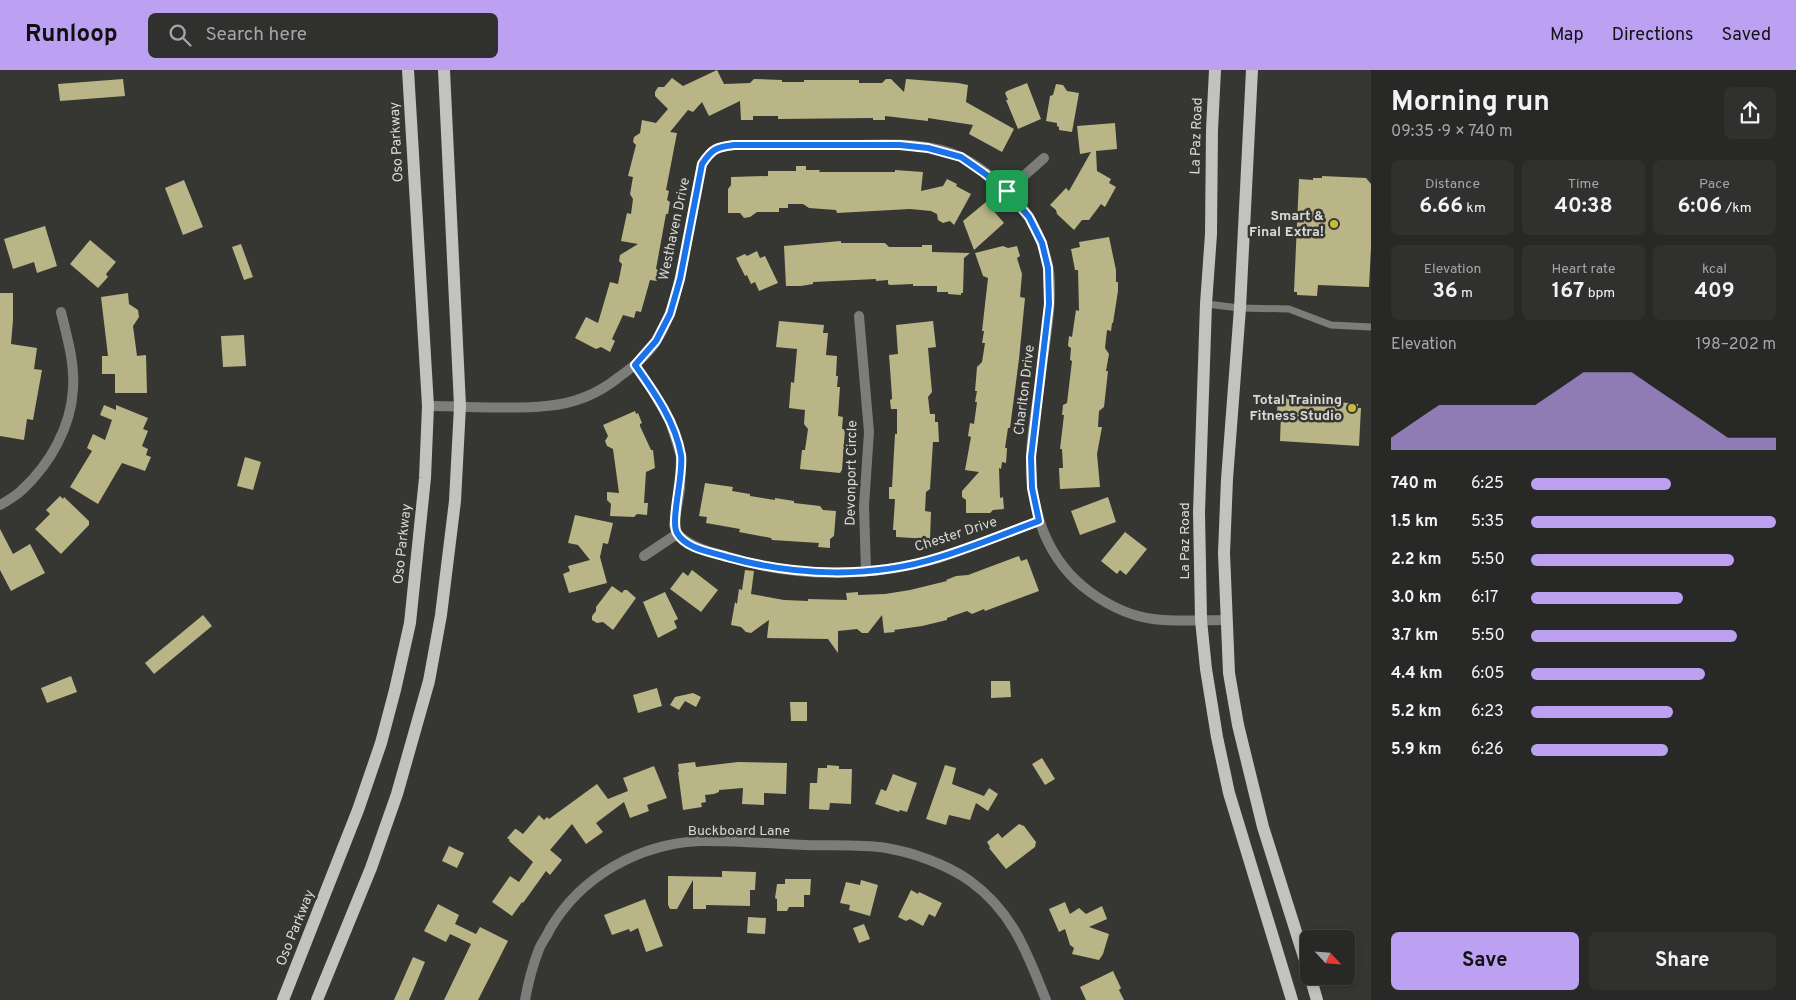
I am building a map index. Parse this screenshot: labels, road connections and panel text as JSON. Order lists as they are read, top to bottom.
{
  "streets": {
    "main road": ["La Paz Road", "Oso Parkway"],
    "street": [
      "Westhaven Drive",
      "Charlton Drive",
      "Devonport Circle",
      "Chester Drive",
      "Buckboard Lane"
    ]
  },
  "crossings": [
    ["La Paz Road", "Charlton Drive"],
    ["Oso Parkway", "Westhaven Drive"],
    ["Westhaven Drive", "Charlton Drive"],
    ["Charlton Drive", "Chester Drive"],
    ["Devonport Circle", "Chester Drive"]
  ],
  "places": ["Smart & Final Extra!", "Total Training Fitness Studio"],
  "north": "bottom right",
  "page": {
    "header": "Runloop",
    "search": "Search here",
    "nav": ["Map", "Directions", "Saved"],
    "heading": ["Morning run", "09:35 · 9 × 740 m"],
    "stats": [
      ["Distance", "6.66 km"],
      ["Time", "40:38"],
      ["Pace", "6:06 /km"],
      ["Elevation", "36 m"],
      ["Heart rate", "167 bpm"],
      ["kcal", "409"]
    ],
    "chart": ["Elevation", "198–202 m"],
    "list": [
      {
        "name": "740 m",
        "note": "6:25"
      },
      {
        "name": "1.5 km",
        "note": "5:35"
      },
      {
        "name": "2.2 km",
        "note": "5:50"
      },
      {
        "name": "3.0 km",
        "note": "6:17"
      },
      {
        "name": "3.7 km",
        "note": "5:50"
      },
      {
        "name": "4.4 km",
        "note": "6:05"
      },
      {
        "name": "5.2 km",
        "note": "6:23"
      },
      {
        "name": "5.9 km",
        "note": "6:26"
      }
    ],
    "buttons": ["Save", "Share"]
  }
}
